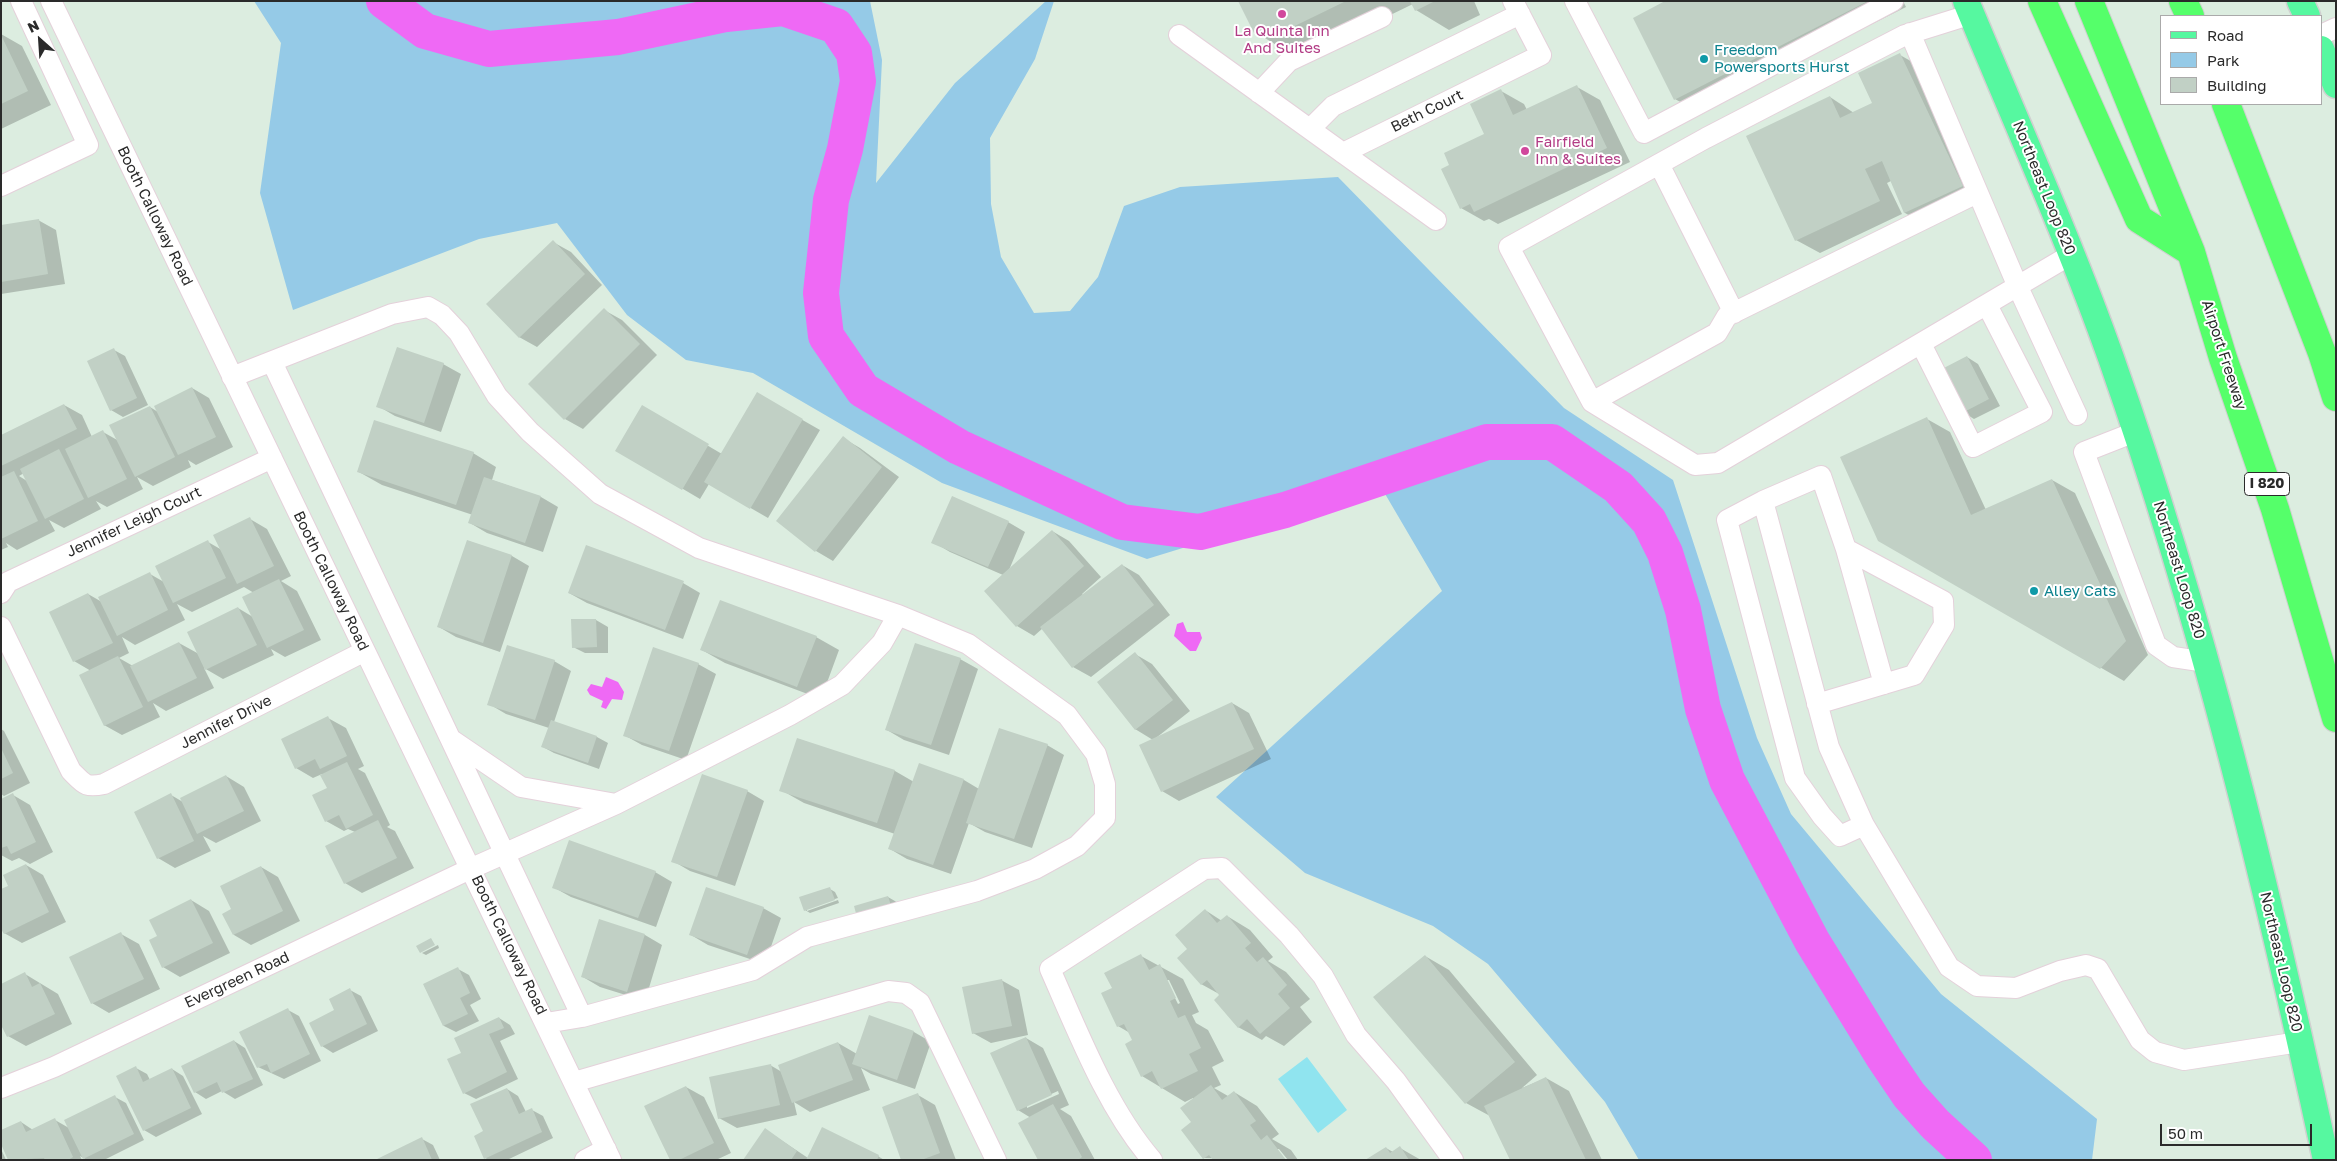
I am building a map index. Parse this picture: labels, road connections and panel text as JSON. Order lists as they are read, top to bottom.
{
  "streets": {
    "highway": ["Airport Freeway", "I 820"],
    "main road": ["Northeast Loop 820"],
    "street": [
      "Beth Court",
      "Booth Calloway Road",
      "Jennifer Leigh Court",
      "Jennifer Drive",
      "Evergreen Road"
    ]
  },
  "crossings": [
    ["Booth Calloway Road", "Jennifer Leigh Court"],
    ["Booth Calloway Road", "Jennifer Drive"],
    ["Booth Calloway Road", "Evergreen Road"]
  ],
  "places": [
    "La Quinta Inn And Suites",
    "Freedom Powersports Hurst",
    "Fairfield Inn & Suites",
    "Alley Cats"
  ],
  "legend": ["Road", "Park", "Building"],
  "scale_bar": "50 m",
  "north": "top left"
}
